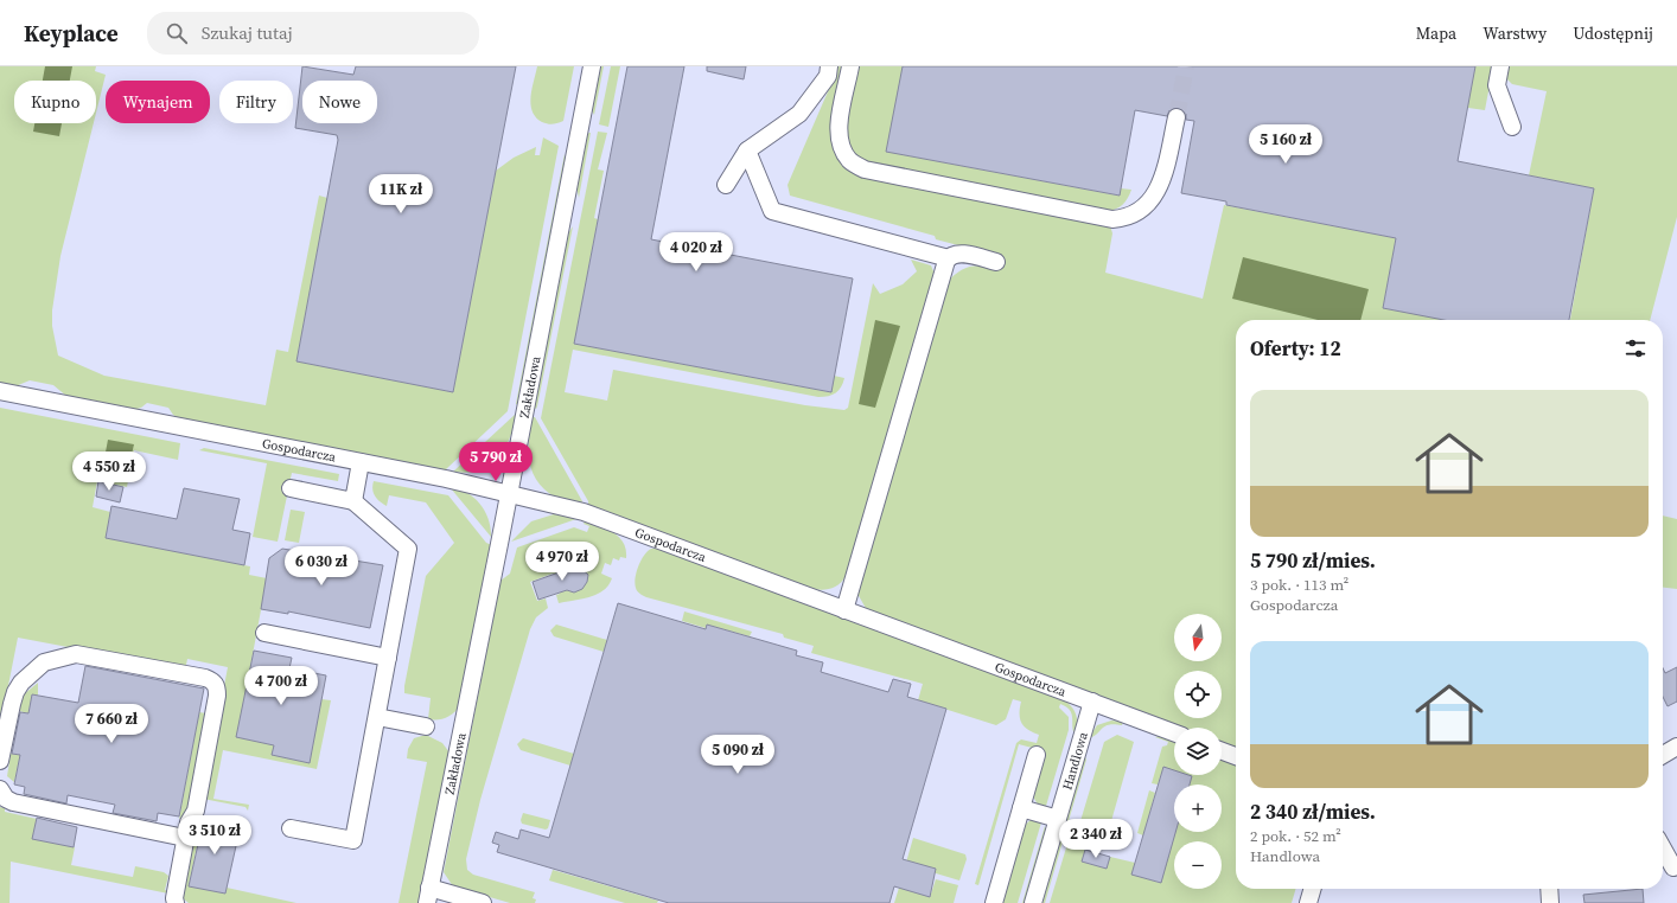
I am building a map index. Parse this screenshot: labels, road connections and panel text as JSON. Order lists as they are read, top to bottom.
{
  "streets": {
    "street": ["Zakładowa", "Gospodarcza", "Handlowa"]
  },
  "crossings": [
    ["Zakładowa", "Gospodarcza"],
    ["Gospodarcza", "Handlowa"]
  ],
  "north": "bottom",
  "page": {
    "header": "Keyplace",
    "search": "Szukaj tutaj",
    "nav": ["Mapa", "Warstwy", "Udostępnij"],
    "chip": [
      "Kupno",
      "Wynajem",
      "Filtry",
      "Nowe"
    ],
    "price": [
      "5 160 zł",
      "11K zł",
      "4 020 zł",
      "5 790 zł",
      "4 550 zł",
      "4 970 zł",
      "6 030 zł",
      "4 700 zł",
      "7 660 zł",
      "5 090 zł",
      "3 510 zł",
      "2 340 zł"
    ],
    "heading": "Oferty: 12",
    "list": [
      {
        "name": "5 790 zł/mies.",
        "note": "3 pok. · 113 m² · Gospodarcza"
      },
      {
        "name": "2 340 zł/mies.",
        "note": "2 pok. · 52 m² · Handlowa"
      }
    ],
    "map_buttons": ["+", "−"]
  }
}
